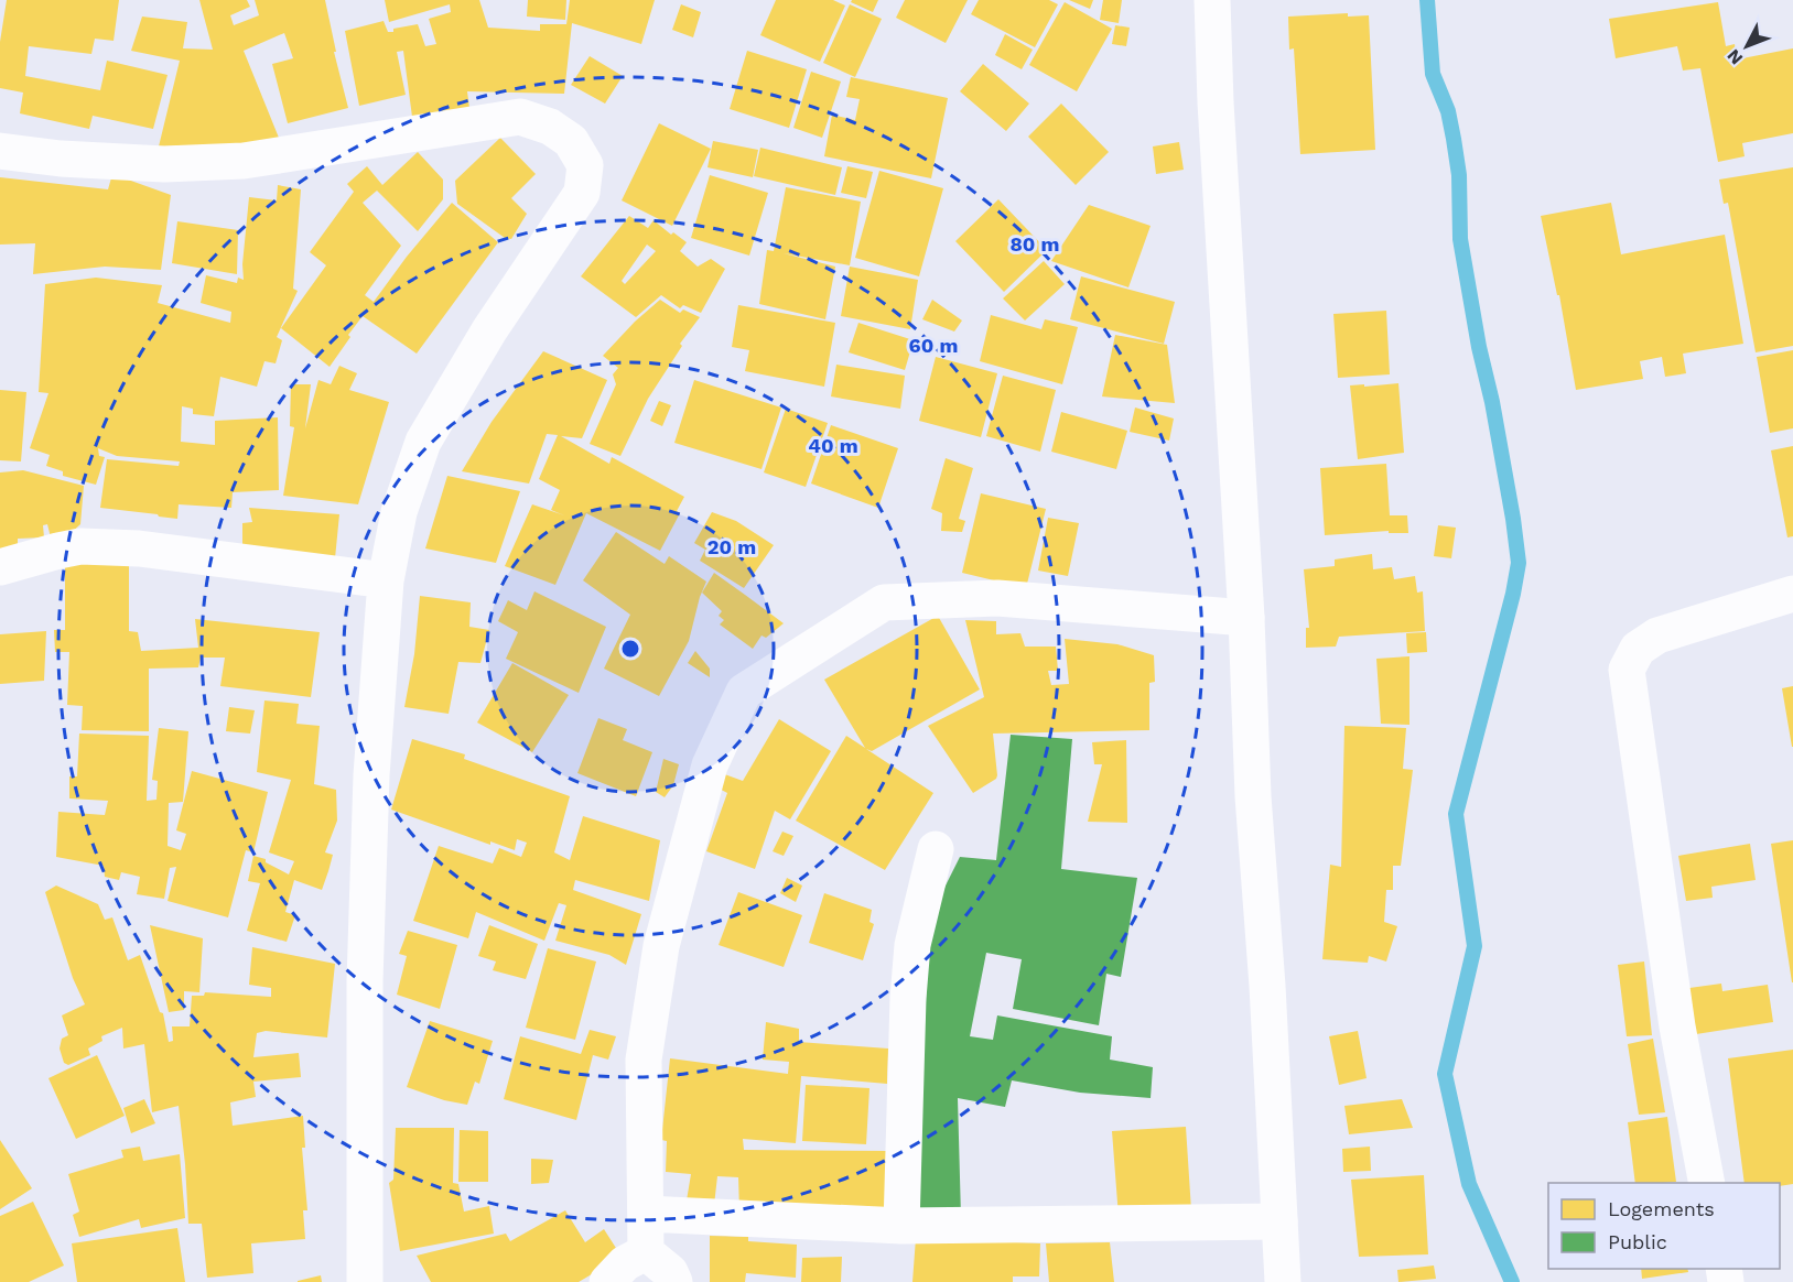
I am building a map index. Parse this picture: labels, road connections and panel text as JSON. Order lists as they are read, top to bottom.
{
  "legend": ["Logements", "Public"],
  "north": "bottom left",
  "rings": [
    "80 m",
    "60 m",
    "40 m",
    "20 m"
  ]
}
